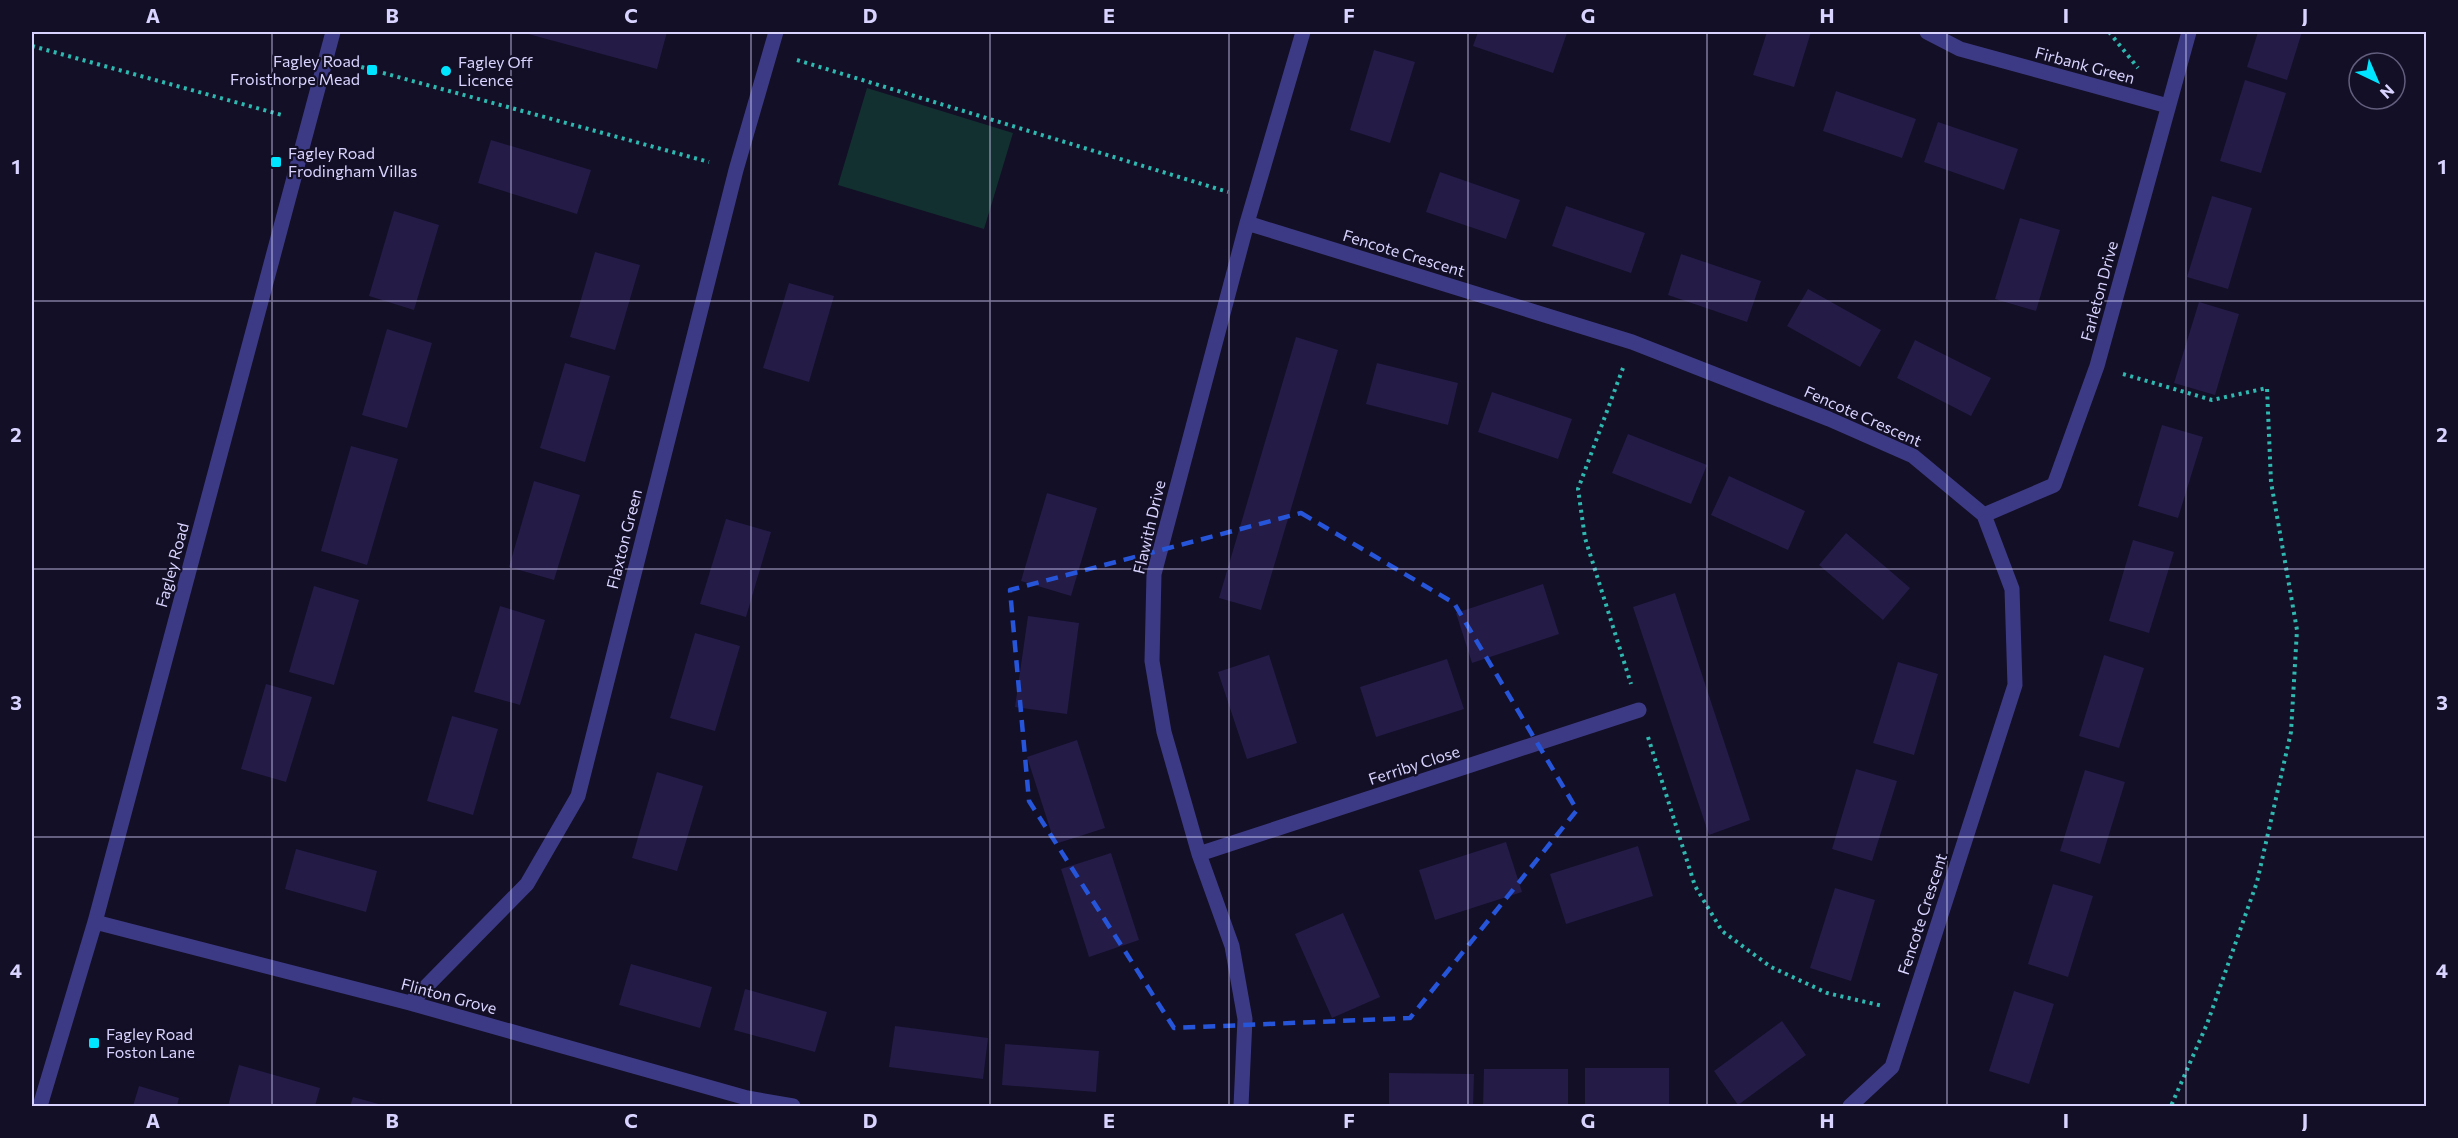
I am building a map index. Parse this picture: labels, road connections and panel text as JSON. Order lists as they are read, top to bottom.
{
  "streets": {
    "street": [
      "Firbank Green",
      "Fencote Crescent",
      "Farleton Drive",
      "Flawith Drive",
      "Flaxton Green",
      "Fagley Road",
      "Ferriby Close",
      "Flinton Grove"
    ]
  },
  "crossings": [
    ["Firbank Green", "Farleton Drive"],
    ["Fencote Crescent", "Farleton Drive"],
    ["Fencote Crescent", "Flawith Drive"],
    ["Flawith Drive", "Ferriby Close"],
    ["Flaxton Green", "Flinton Grove"],
    ["Fagley Road", "Flinton Grove"]
  ],
  "places": {
    "transit": ["Fagley Road Froisthorpe Mead", "Fagley Road Frodingham Villas", "Fagley Road Foston Lane"],
    "other": ["Fagley Off Licence"]
  },
  "north": "bottom right",
  "grid": {
    "columns": [
      "A",
      "B",
      "C",
      "D",
      "E",
      "F",
      "G",
      "H",
      "I",
      "J"
    ],
    "rows": [
      "1",
      "2",
      "3",
      "4"
    ]
  }
}
